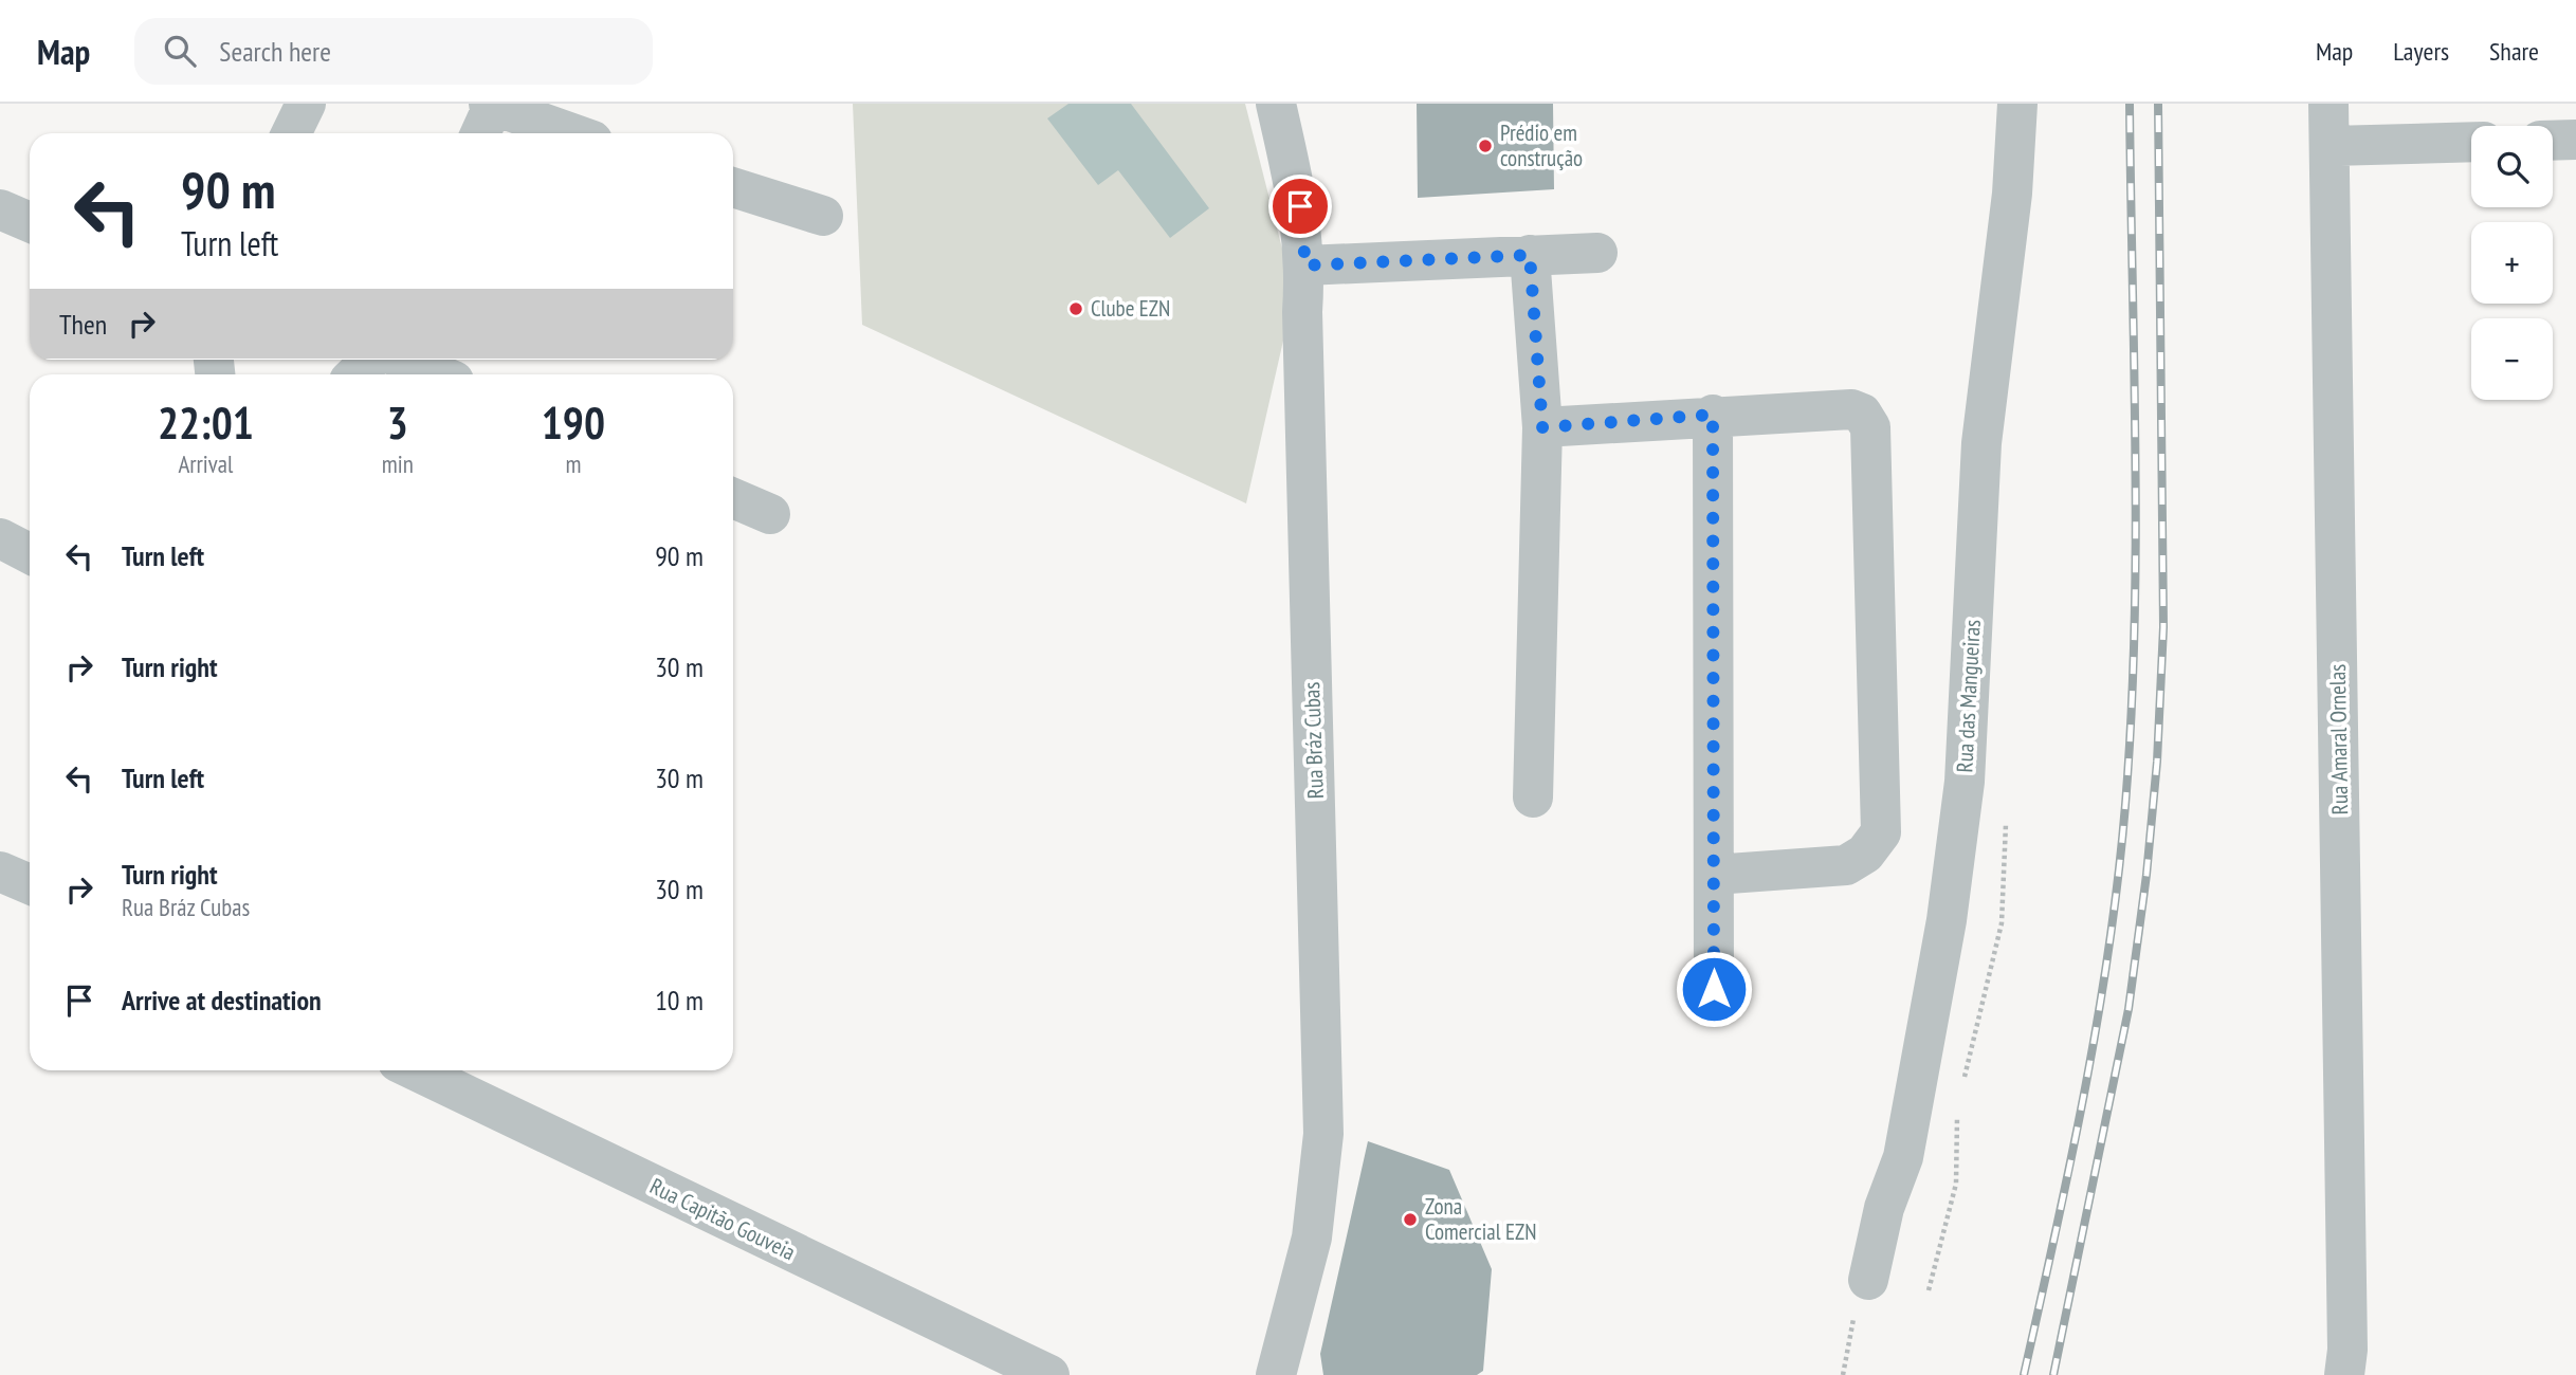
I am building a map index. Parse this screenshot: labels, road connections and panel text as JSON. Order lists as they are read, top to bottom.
{
  "streets": {
    "street": [
      "Rua das Mangueiras",
      "Rua Amaral Ornelas",
      "Rua Bráz Cubas",
      "Rua Capitão Gouveia"
    ]
  },
  "places": ["Prédio em construção", "Clube EZN", "Zona Comercial EZN"],
  "page": {
    "header": "Map",
    "search": "Search here",
    "nav": ["Map", "Layers", "Share"],
    "map_buttons": ["+", "−"],
    "turn": ["90 m", "Turn left"],
    "then": "Then",
    "eta": [
      "22:01",
      "Arrival",
      "3",
      "min",
      "190",
      "m"
    ],
    "list": [
      {
        "name": "Turn left",
        "value": "90 m"
      },
      {
        "name": "Turn right",
        "value": "30 m"
      },
      {
        "name": "Turn left",
        "value": "30 m"
      },
      {
        "name": "Turn right",
        "note": "Rua Bráz Cubas",
        "value": "30 m"
      },
      {
        "name": "Arrive at destination",
        "value": "10 m"
      }
    ]
  }
}
